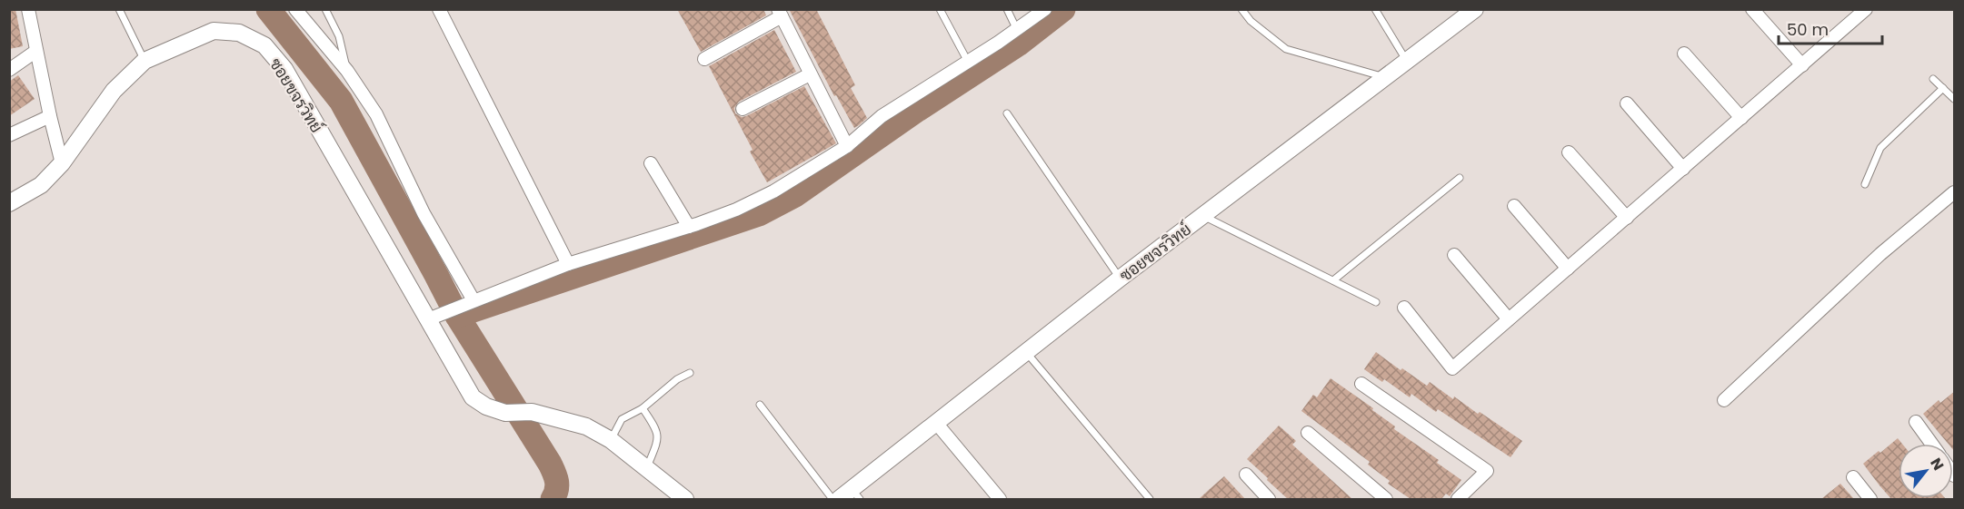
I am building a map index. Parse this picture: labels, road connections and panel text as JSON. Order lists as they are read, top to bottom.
{
  "streets": {
    "street": ["ซอยขจรวิทย์"]
  },
  "scale_bar": "50 m",
  "north": "top right"
}
